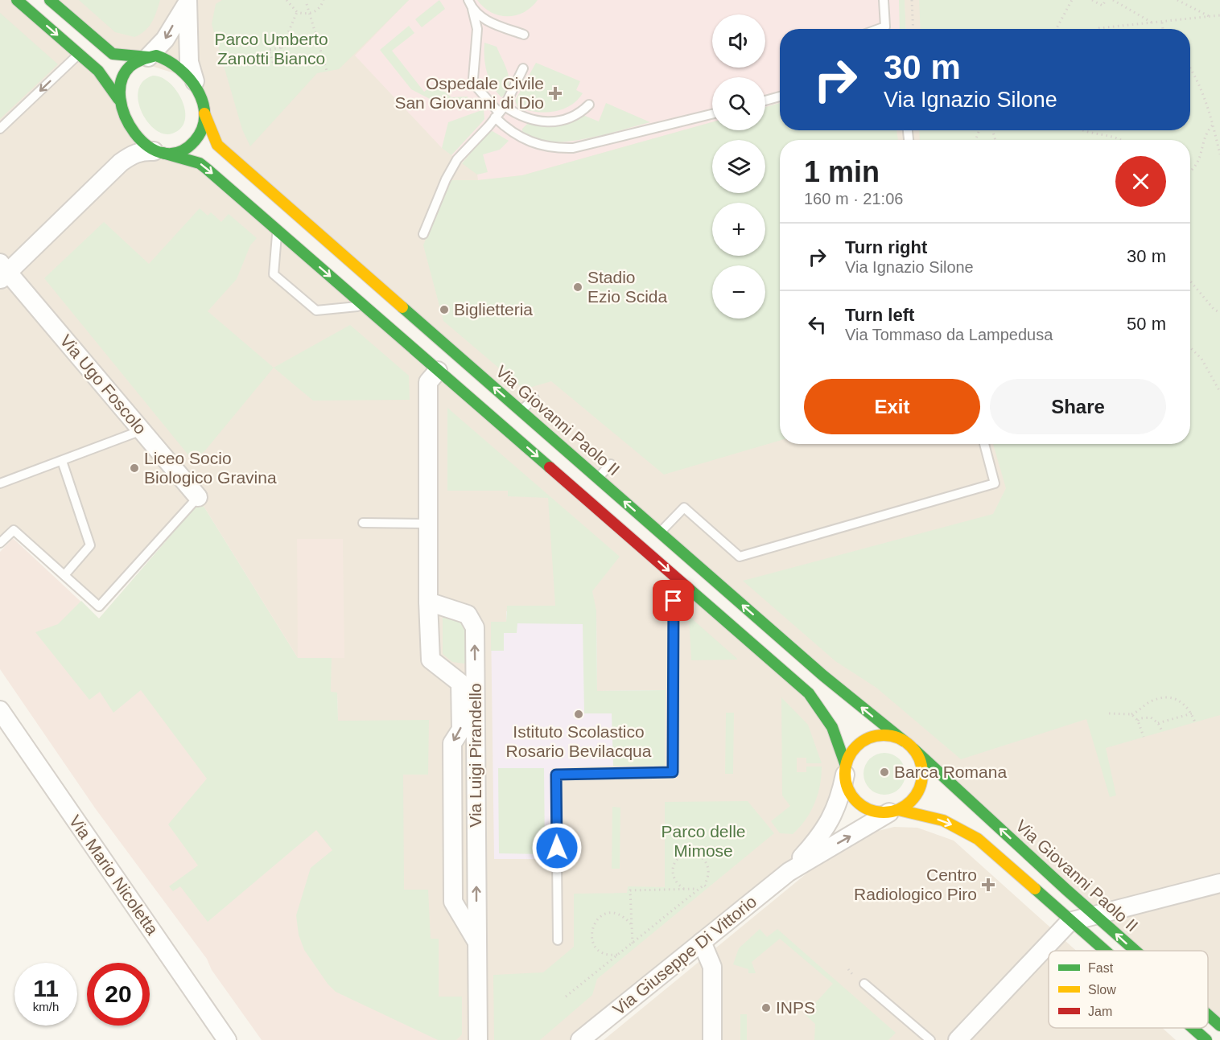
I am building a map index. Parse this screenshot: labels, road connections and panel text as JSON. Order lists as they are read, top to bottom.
{
  "streets": {
    "street": [
      "Via Ugo Foscolo",
      "Via Giovanni Paolo II",
      "Via Luigi Pirandello",
      "Via Mario Nicoletta",
      "Via Giuseppe Di Vittorio"
    ]
  },
  "parks": ["Parco Umberto Zanotti Bianco", "Parco delle Mimose"],
  "places": {
    "health": ["Ospedale Civile San Giovanni di Dio", "Centro Radiologico Piro"],
    "other": [
      "Stadio Ezio Scida",
      "Biglietteria",
      "Liceo Socio Biologico Gravina",
      "Istituto Scolastico Rosario Bevilacqua",
      "Barca Romana",
      "INPS"
    ]
  },
  "legend": ["Fast", "Slow", "Jam"],
  "page": {
    "map_buttons": ["+", "−"],
    "turn": ["30 m", "Via Ignazio Silone"],
    "heading": ["1 min", "160 m · 21:06"],
    "list": [
      {
        "name": "Turn right",
        "note": "Via Ignazio Silone",
        "value": "30 m"
      },
      {
        "name": "Turn left",
        "note": "Via Tommaso da Lampedusa",
        "value": "50 m"
      }
    ],
    "buttons": ["Exit", "Share"],
    "speed": "11 km/h",
    "limit": "20"
  }
}
